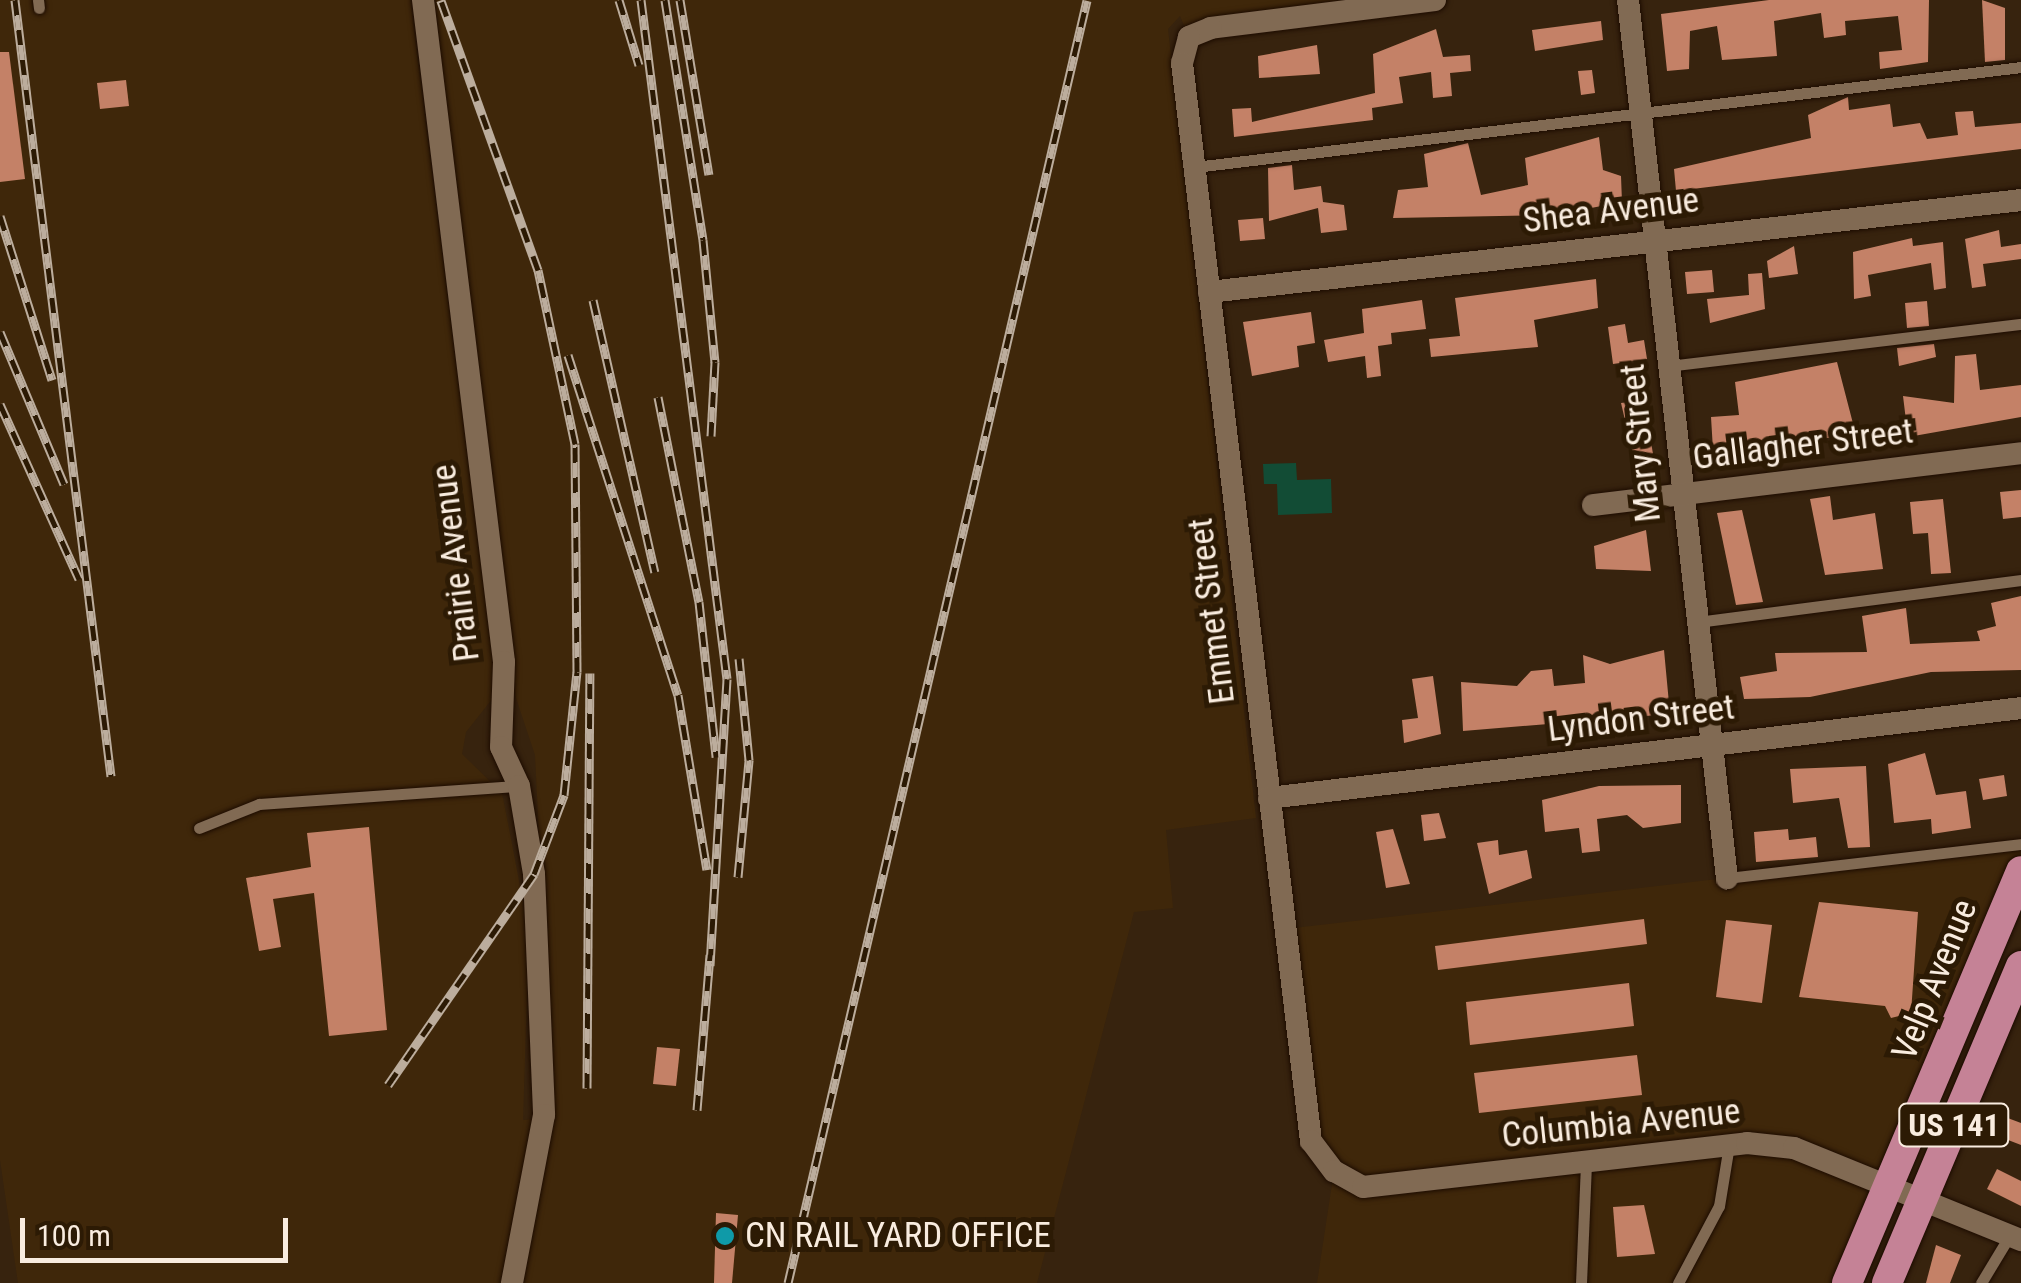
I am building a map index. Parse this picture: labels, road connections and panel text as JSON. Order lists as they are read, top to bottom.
{
  "streets": {
    "main road": ["Velp Avenue", "US 141"],
    "street": [
      "Shea Avenue",
      "Mary Street",
      "Gallagher Street",
      "Prairie Avenue",
      "Emmet Street",
      "Lyndon Street",
      "Columbia Avenue"
    ]
  },
  "crossings": [
    ["Shea Avenue", "Mary Street"],
    ["Shea Avenue", "Emmet Street"],
    ["Mary Street", "Gallagher Street"],
    ["Mary Street", "Lyndon Street"],
    ["Emmet Street", "Lyndon Street"],
    ["Emmet Street", "Columbia Avenue"],
    ["Velp Avenue", "Columbia Avenue"]
  ],
  "places": ["CN RAIL YARD OFFICE"],
  "scale_bar": "100 m"
}
